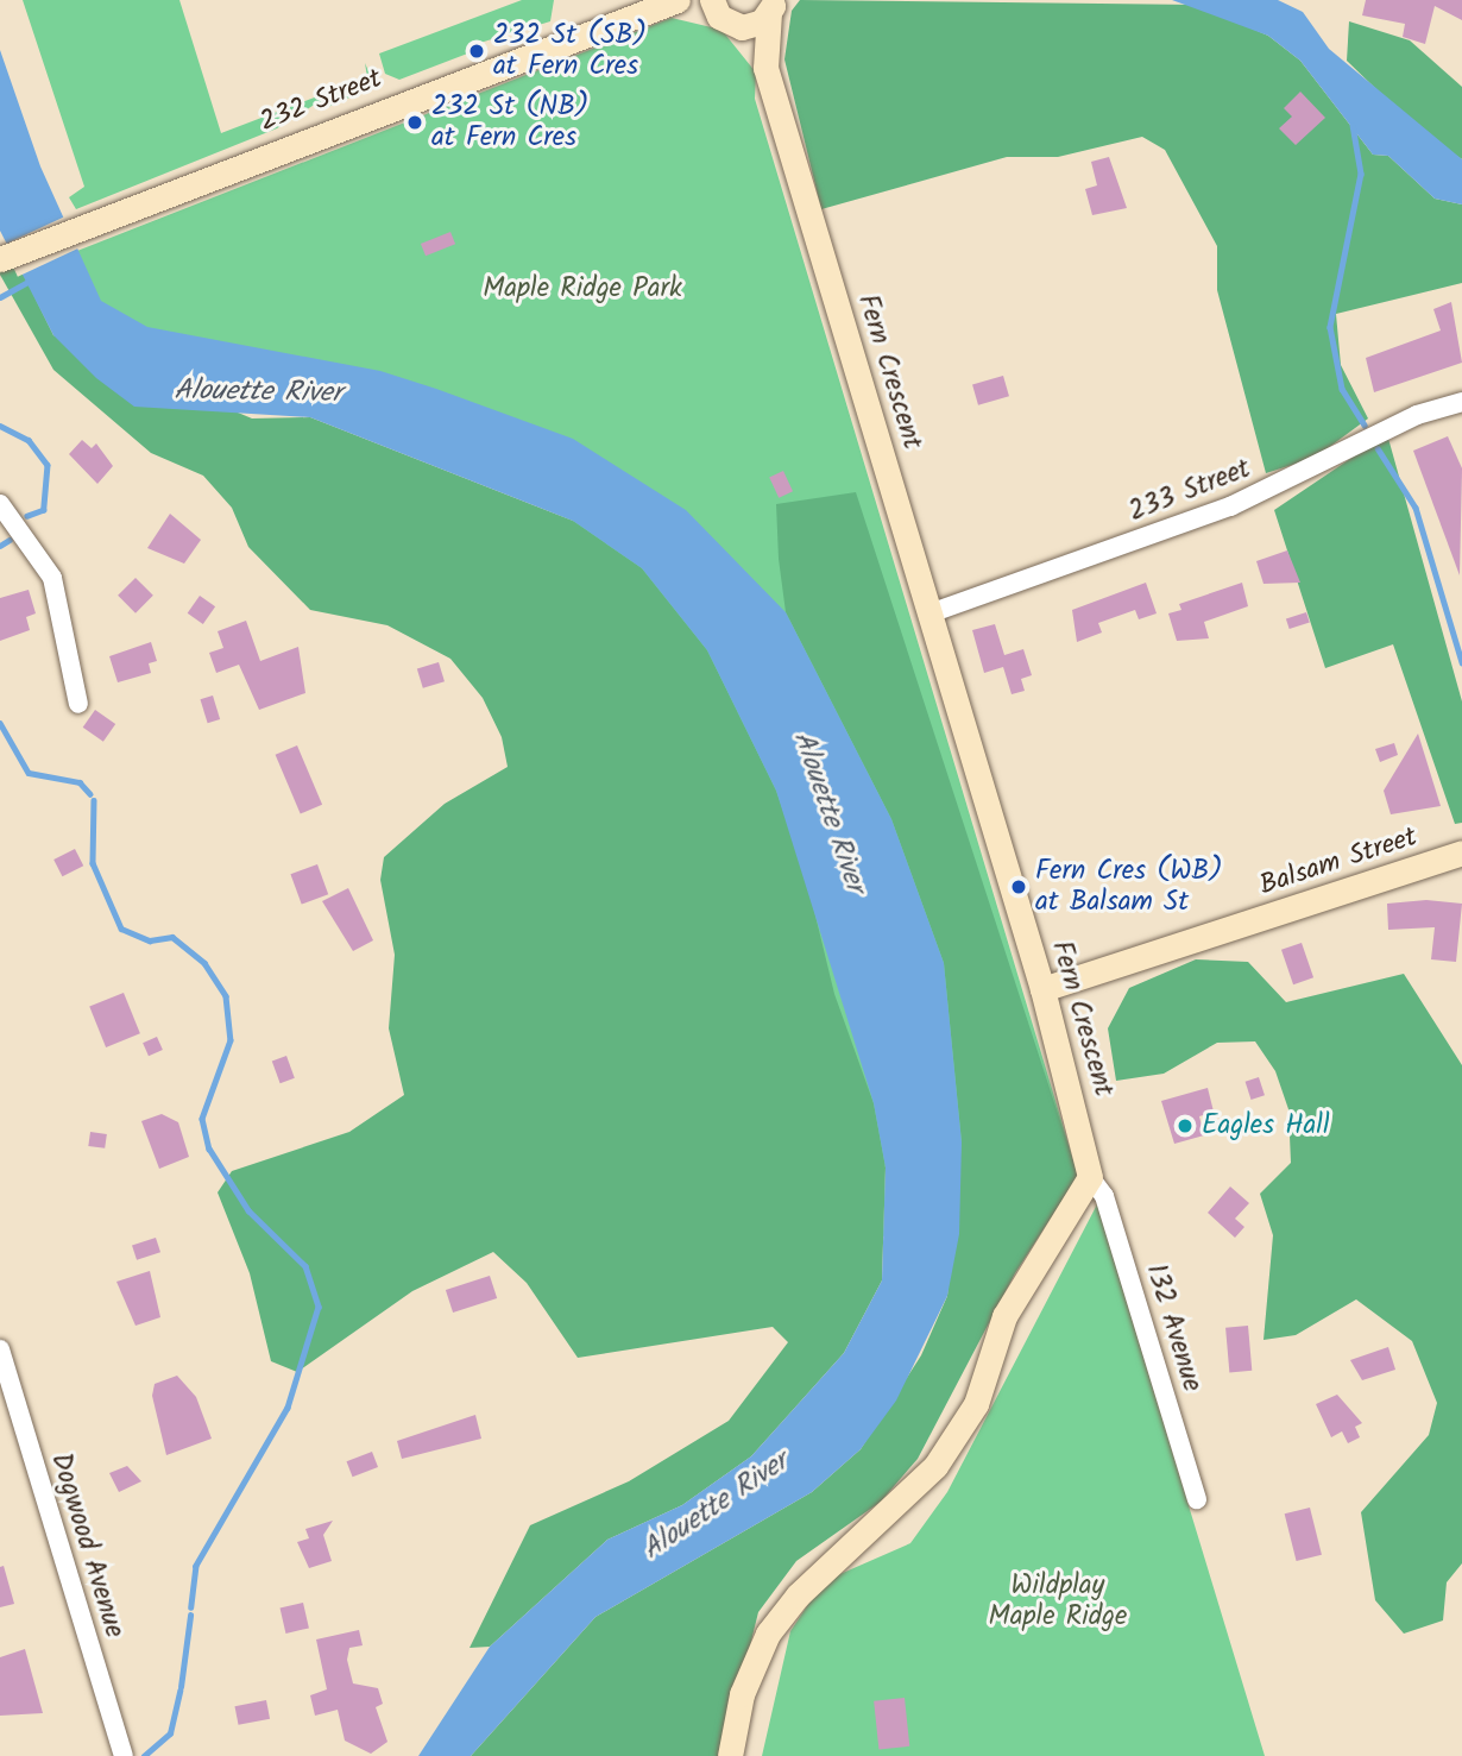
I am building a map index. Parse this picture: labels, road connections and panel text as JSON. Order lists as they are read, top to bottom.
{
  "streets": {
    "street": [
      "232 Street",
      "Fern Crescent",
      "233 Street",
      "Balsam Street",
      "132 Avenue",
      "Dogwood Avenue"
    ]
  },
  "crossings": [
    ["232 Street", "Fern Crescent"],
    ["Fern Crescent", "233 Street"],
    ["Fern Crescent", "Balsam Street"],
    ["Fern Crescent", "132 Avenue"]
  ],
  "water": ["Alouette River"],
  "parks": ["Maple Ridge Park", "Wildplay Maple Ridge"],
  "places": [
    "232 St (SB) at Fern Cres",
    "232 St (NB) at Fern Cres",
    "Fern Cres (WB) at Balsam St",
    "Eagles Hall"
  ]
}
